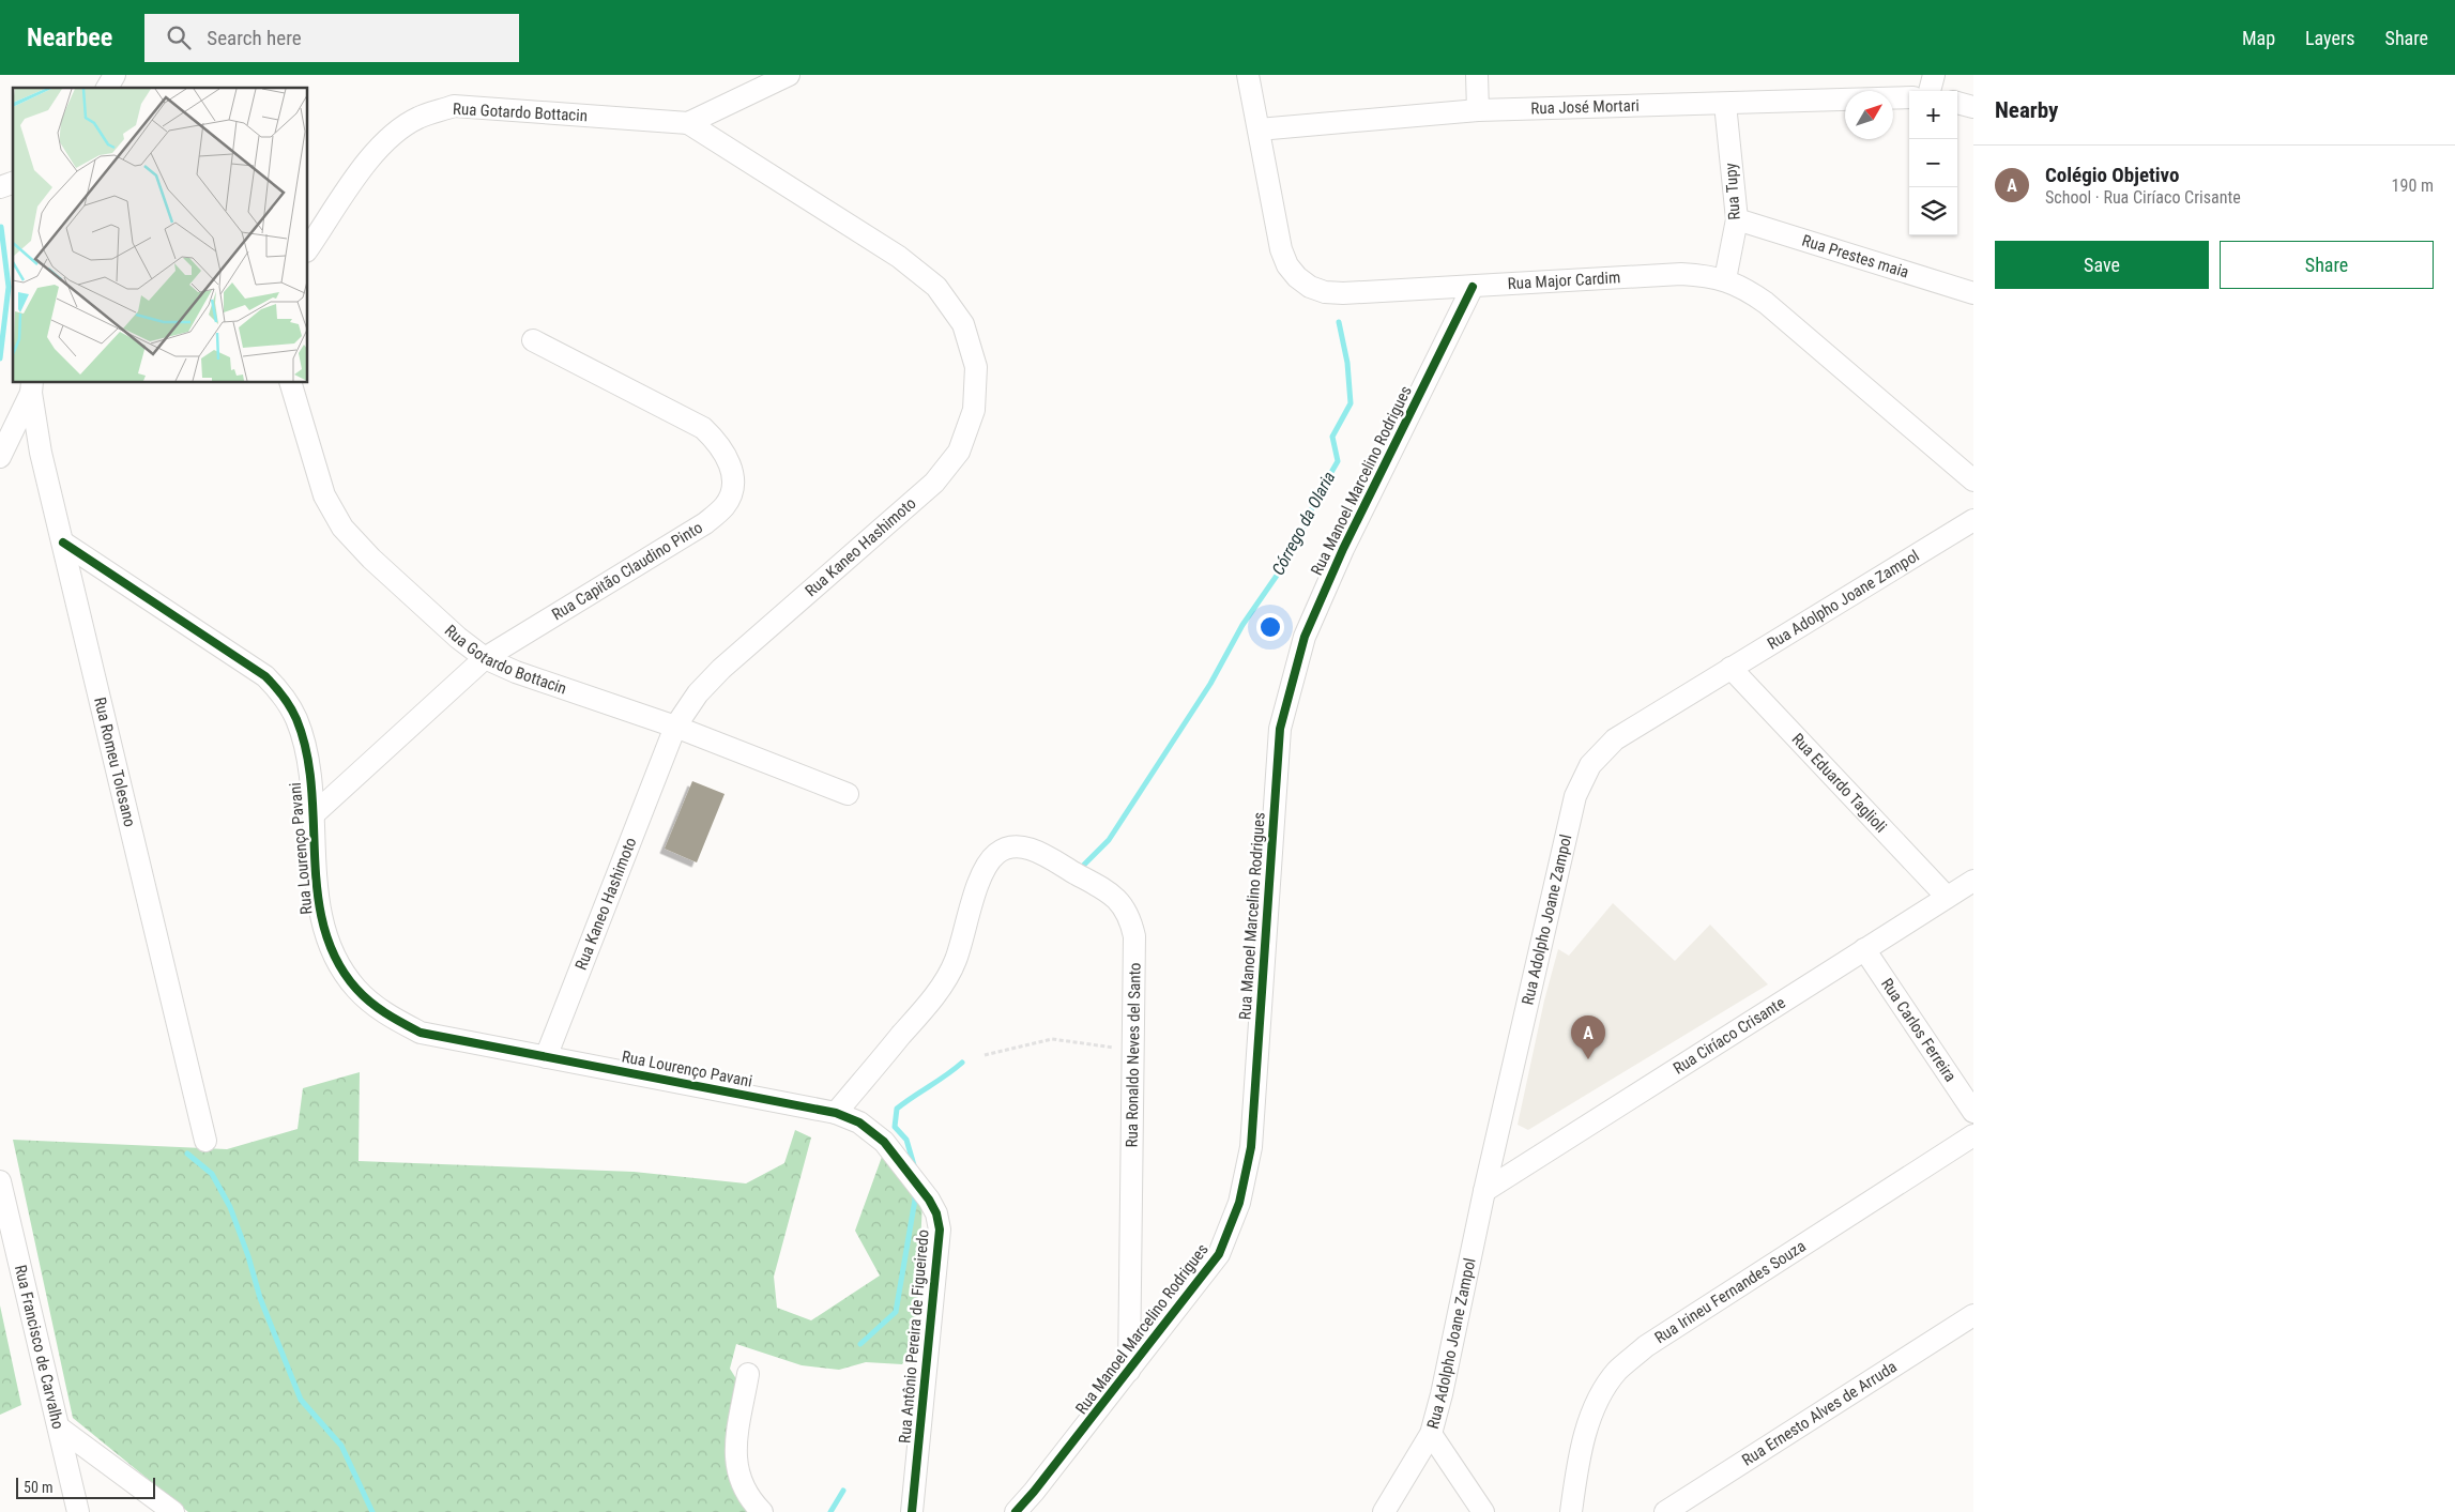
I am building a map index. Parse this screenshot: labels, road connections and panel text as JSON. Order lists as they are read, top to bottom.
{
  "streets": {
    "street": [
      "Rua José Mortari",
      "Rua Gotardo Bottacin",
      "Rua Tupy",
      "Rua Prestes maia",
      "Rua Major Cardim",
      "Rua Manoel Marcelino Rodrigues",
      "Rua Kaneo Hashimoto",
      "Rua Capitão Claudino Pinto",
      "Rua Adolpho Joane Zampol",
      "Rua Romeu Tolesano",
      "Rua Eduardo Taglioli",
      "Rua Lourenço Pavani",
      "Rua Carlos Ferreira",
      "Rua Ciríaco Crisante",
      "Rua Ronaldo Neves del Santo",
      "Rua Irineu Fernandes Souza",
      "Rua Antônio Pereira de Figueiredo",
      "Rua Francisco de Carvalho",
      "Rua Ernesto Alves de Arruda"
    ]
  },
  "crossings": [
    ["Rua José Mortari", "Rua Tupy"],
    ["Rua José Mortari", "Rua Major Cardim"],
    ["Rua Gotardo Bottacin", "Rua Kaneo Hashimoto"],
    ["Rua Gotardo Bottacin", "Rua Capitão Claudino Pinto"],
    ["Rua Tupy", "Rua Prestes maia"],
    ["Rua Tupy", "Rua Major Cardim"],
    ["Rua Major Cardim", "Rua Manoel Marcelino Rodrigues"],
    ["Rua Manoel Marcelino Rodrigues", "Rua Ronaldo Neves del Santo"],
    ["Rua Kaneo Hashimoto", "Rua Lourenço Pavani"],
    ["Rua Capitão Claudino Pinto", "Rua Lourenço Pavani"],
    ["Rua Adolpho Joane Zampol", "Rua Eduardo Taglioli"],
    ["Rua Adolpho Joane Zampol", "Rua Ciríaco Crisante"],
    ["Rua Romeu Tolesano", "Rua Lourenço Pavani"],
    ["Rua Eduardo Taglioli", "Rua Ciríaco Crisante"],
    ["Rua Lourenço Pavani", "Rua Ronaldo Neves del Santo"],
    ["Rua Lourenço Pavani", "Rua Antônio Pereira de Figueiredo"],
    ["Rua Carlos Ferreira", "Rua Ciríaco Crisante"],
    ["Rua Ronaldo Neves del Santo", "Rua Antônio Pereira de Figueiredo"]
  ],
  "water": ["Córrego da Olaria"],
  "scale_bar": "50 m",
  "north": "top right",
  "page": {
    "header": "Nearbee",
    "search": "Search here",
    "nav": ["Map", "Layers", "Share"],
    "heading": "Nearby",
    "map_buttons": ["+", "−"],
    "list": [
      {
        "mark": "A",
        "name": "Colégio Objetivo",
        "note": "School · Rua Ciríaco Crisante",
        "value": "190 m"
      }
    ],
    "buttons": ["Save", "Share"],
    "pins": "A",
    "scale": "50 m"
  }
}
